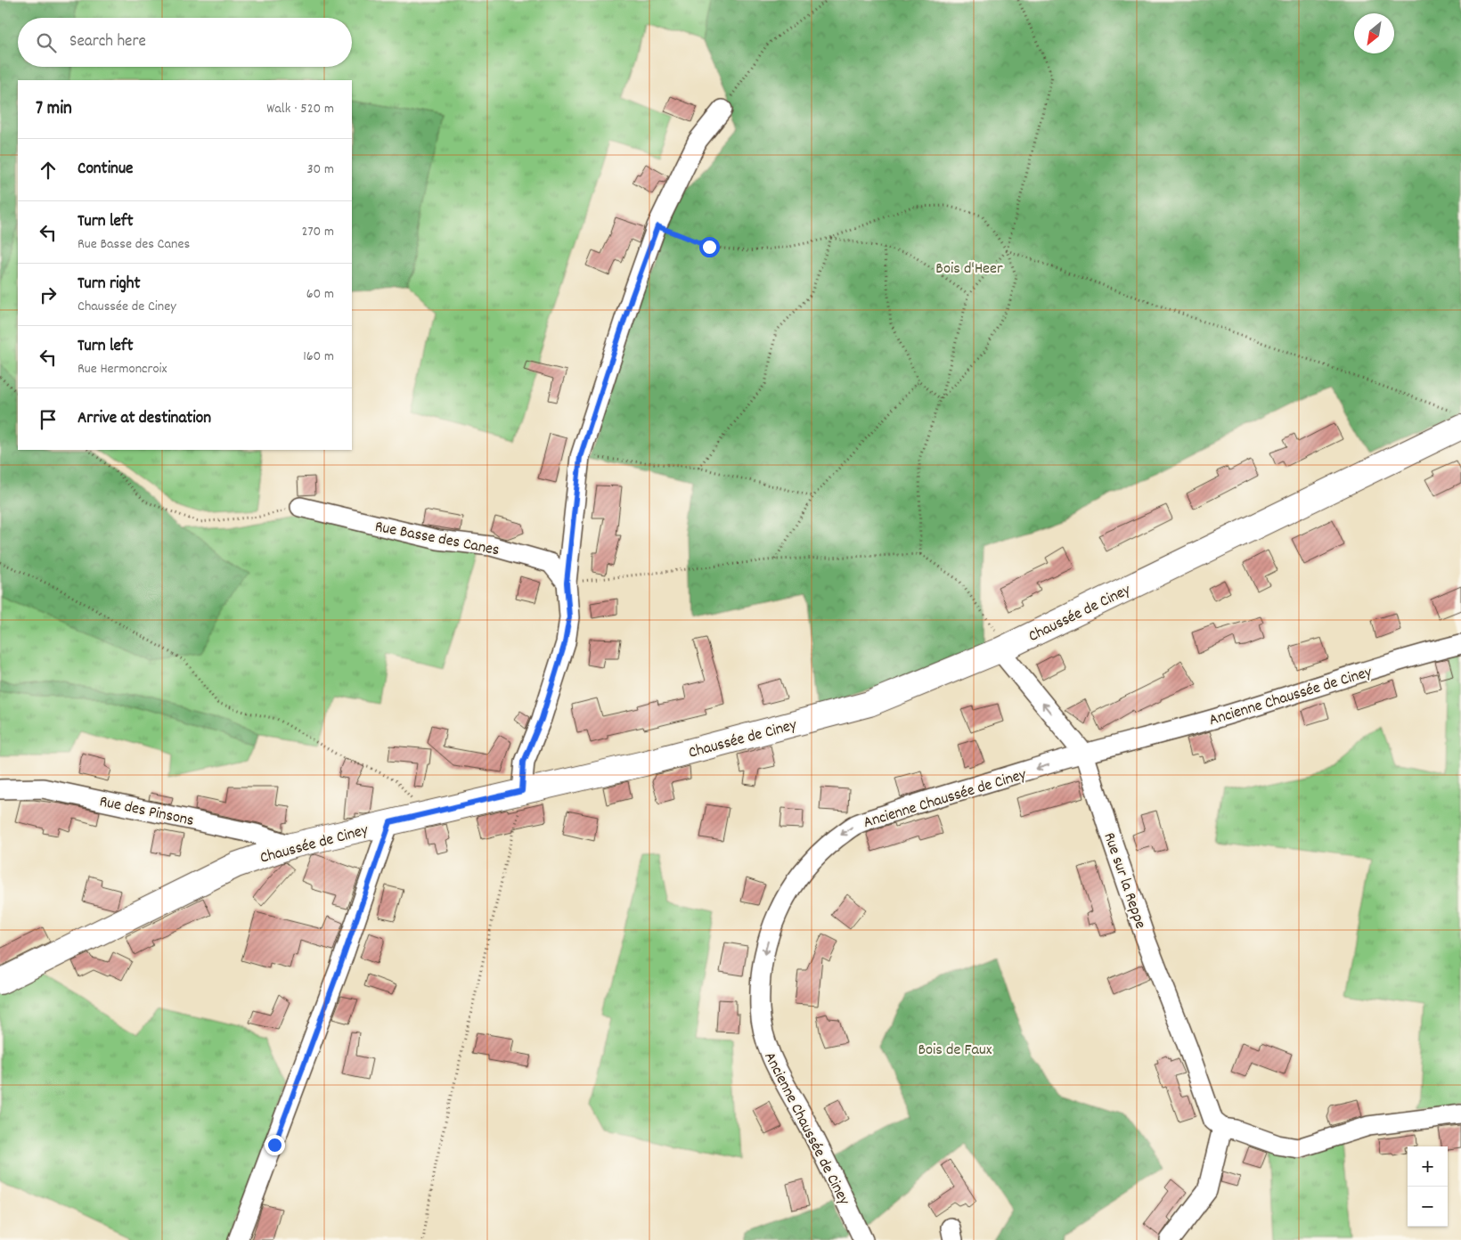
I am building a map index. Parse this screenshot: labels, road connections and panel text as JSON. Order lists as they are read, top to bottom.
{
  "streets": {
    "main road": ["Chaussée de Ciney"],
    "street": [
      "Rue Basse des Canes",
      "Ancienne Chaussée de Ciney",
      "Rue des Pinsons",
      "Rue sur la Reppe"
    ]
  },
  "crossings": [
    ["Chaussée de Ciney", "Rue des Pinsons"],
    ["Chaussée de Ciney", "Rue sur la Reppe"],
    ["Ancienne Chaussée de Ciney", "Rue sur la Reppe"]
  ],
  "parks": ["Bois d'Heer", "Bois de Faux"],
  "north": "bottom left",
  "page": {
    "search": "Search here",
    "heading": ["7 min", "Walk · 520 m"],
    "list": [
      ["Continue", "30 m"],
      ["Turn left", "Rue Basse des Canes", "270 m"],
      ["Turn right", "Chaussée de Ciney", "60 m"],
      ["Turn left", "Rue Hermoncroix", "160 m"],
      "Arrive at destination"
    ],
    "map_buttons": ["+", "−"]
  }
}
